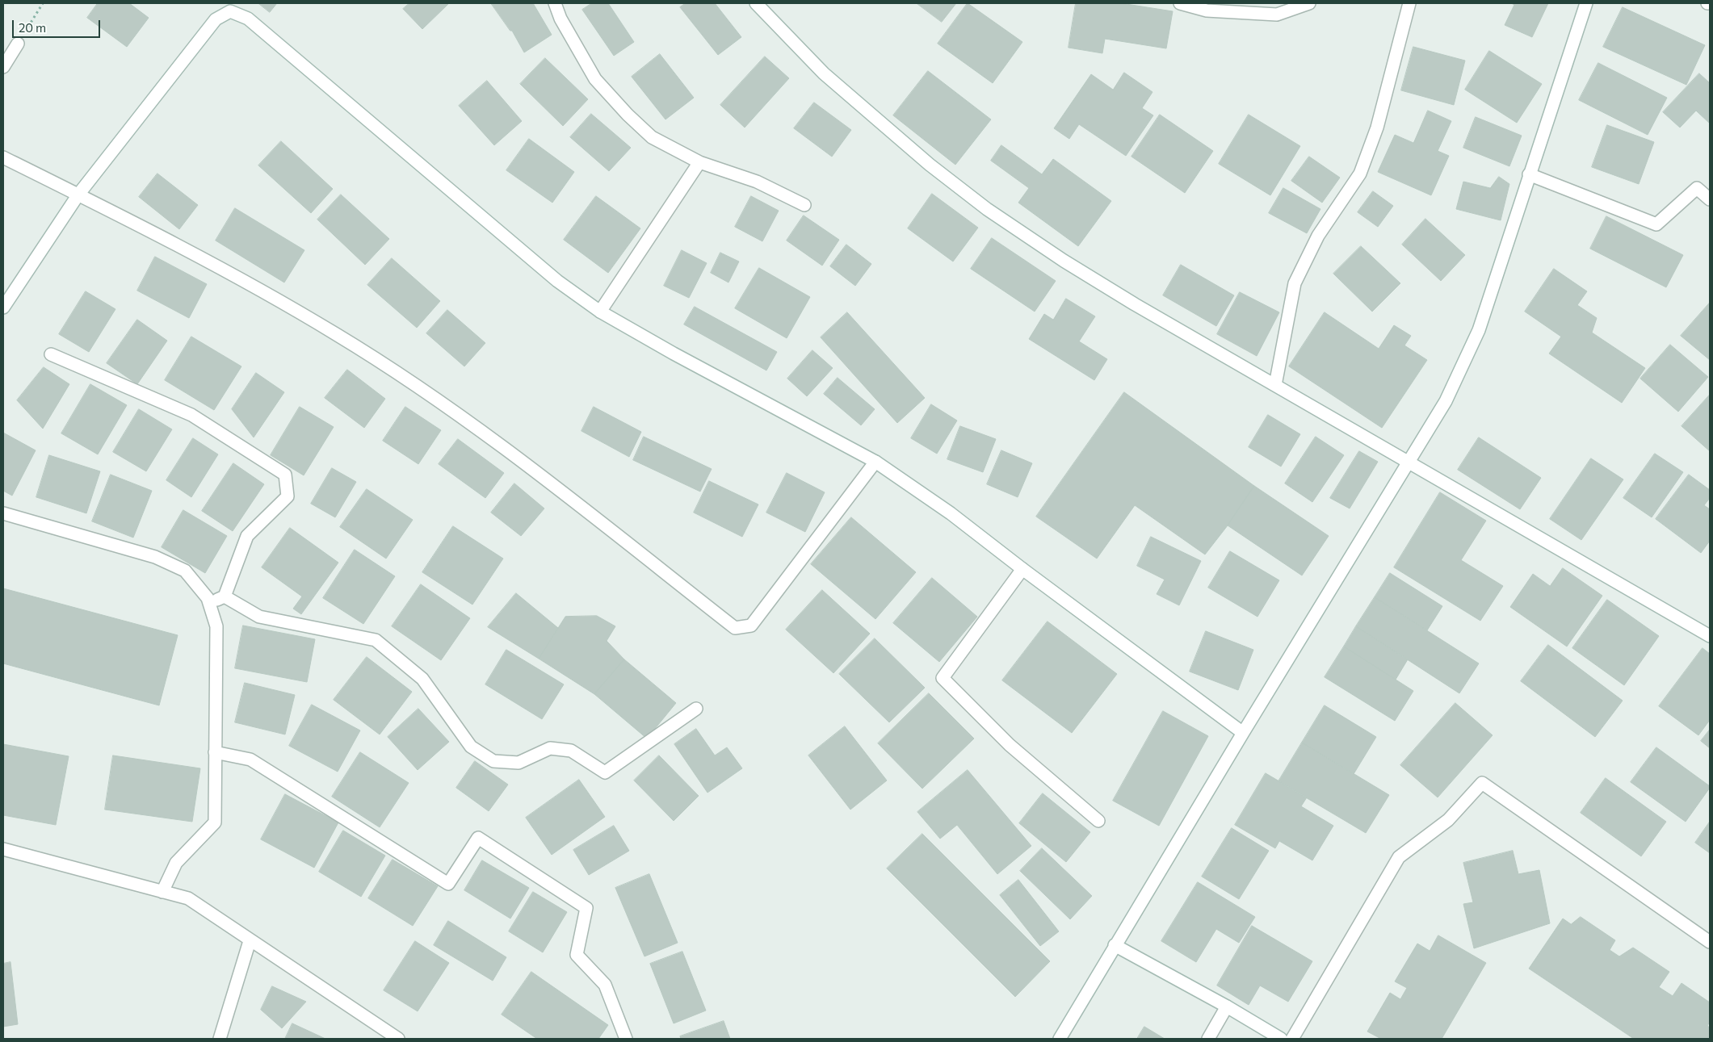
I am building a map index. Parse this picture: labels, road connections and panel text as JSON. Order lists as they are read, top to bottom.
{
  "scale_bar": "20 m"
}
